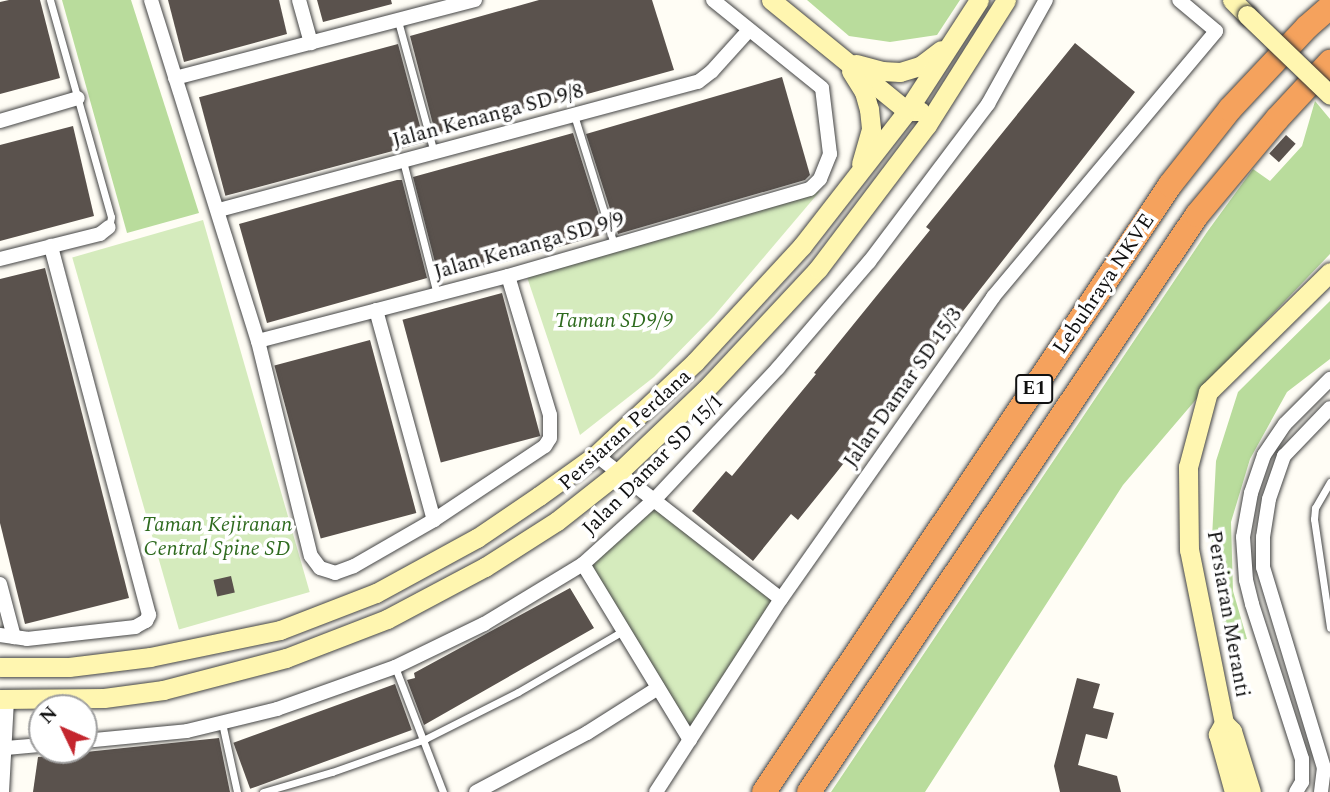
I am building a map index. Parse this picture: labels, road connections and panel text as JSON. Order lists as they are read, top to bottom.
{
  "streets": {
    "highway": ["Lebuhraya NKVE", "E1"],
    "main road": ["Persiaran Perdana", "Persiaran Meranti"],
    "street": [
      "Jalan Kenanga SD 9/8",
      "Jalan Kenanga SD 9/9",
      "Jalan Damar SD 15/3",
      "Jalan Damar SD 15/1"
    ]
  },
  "crossings": [
    ["Jalan Kenanga SD 9/8", "Jalan Kenanga SD 9/9"]
  ],
  "parks": ["Taman SD9/9", "Taman Kejiranan Central Spine SD"],
  "north": "top left"
}
